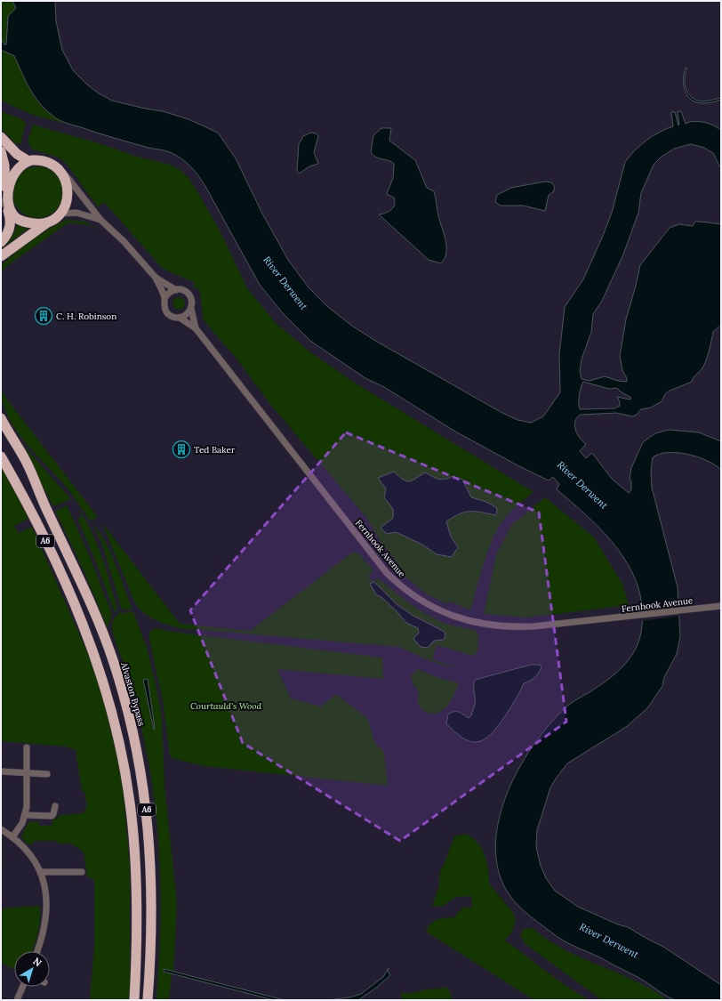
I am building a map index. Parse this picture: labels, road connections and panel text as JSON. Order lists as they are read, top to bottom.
{
  "streets": {
    "highway": ["A6", "Alvaston Bypass"],
    "street": ["Fernhook Avenue"]
  },
  "water": ["River Derwent"],
  "parks": ["Courtauld's Wood"],
  "places": {
    "building": ["C. H. Robinson", "Ted Baker"]
  },
  "north": "top right"
}
